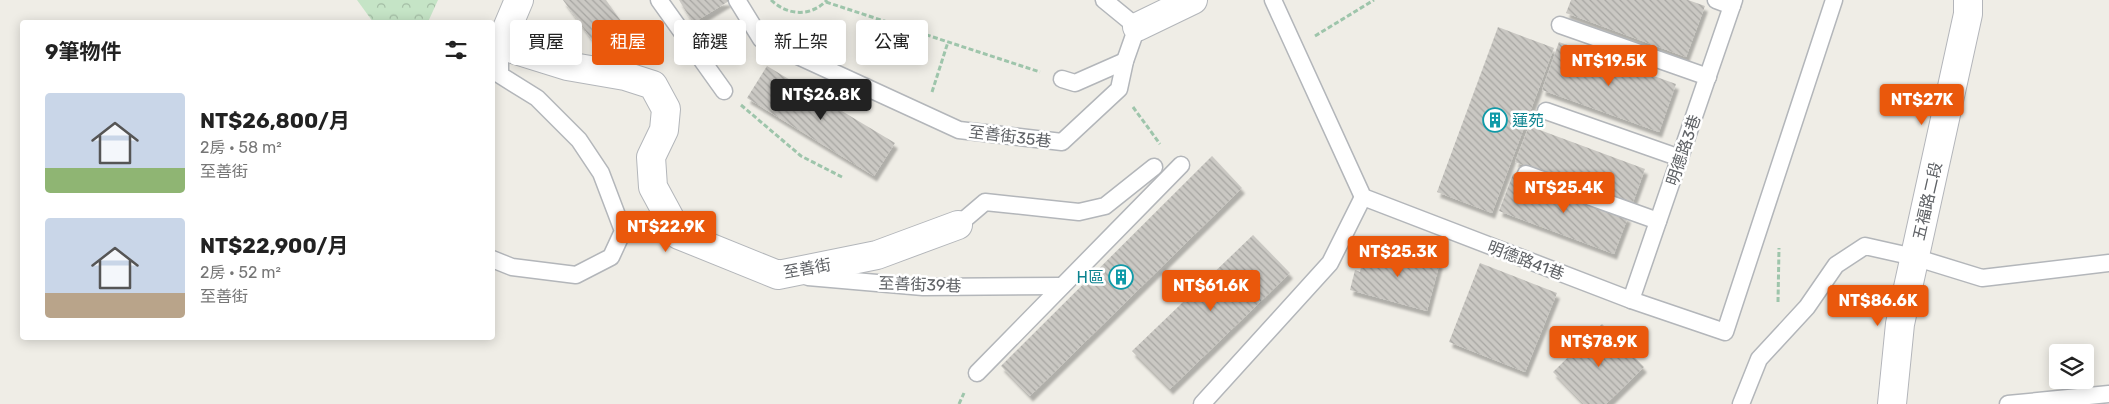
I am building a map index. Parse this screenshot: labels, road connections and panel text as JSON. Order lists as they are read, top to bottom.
{
  "streets": {
    "street": ["五福路二段", "至善街"],
    "lane": [
      "至善街35巷",
      "明德路3巷",
      "明德路41巷",
      "至善街39巷"
    ]
  },
  "crossings": [
    ["明德路3巷", "明德路41巷"],
    ["至善街", "至善街39巷"]
  ],
  "places": {
    "building": ["蓮苑", "H區"]
  },
  "page": {
    "chip": [
      "買屋",
      "租屋",
      "篩選",
      "新上架",
      "公寓"
    ],
    "heading": "9筆物件",
    "price": [
      "NT$19.5K",
      "NT$26.8K",
      "NT$27K",
      "NT$25.4K",
      "NT$22.9K",
      "NT$25.3K",
      "NT$61.6K",
      "NT$86.6K",
      "NT$78.9K"
    ],
    "list": [
      {
        "name": "NT$26,800/月",
        "note": "2房 · 58 m² · 至善街"
      },
      {
        "name": "NT$22,900/月",
        "note": "2房 · 52 m² · 至善街"
      }
    ]
  }
}
